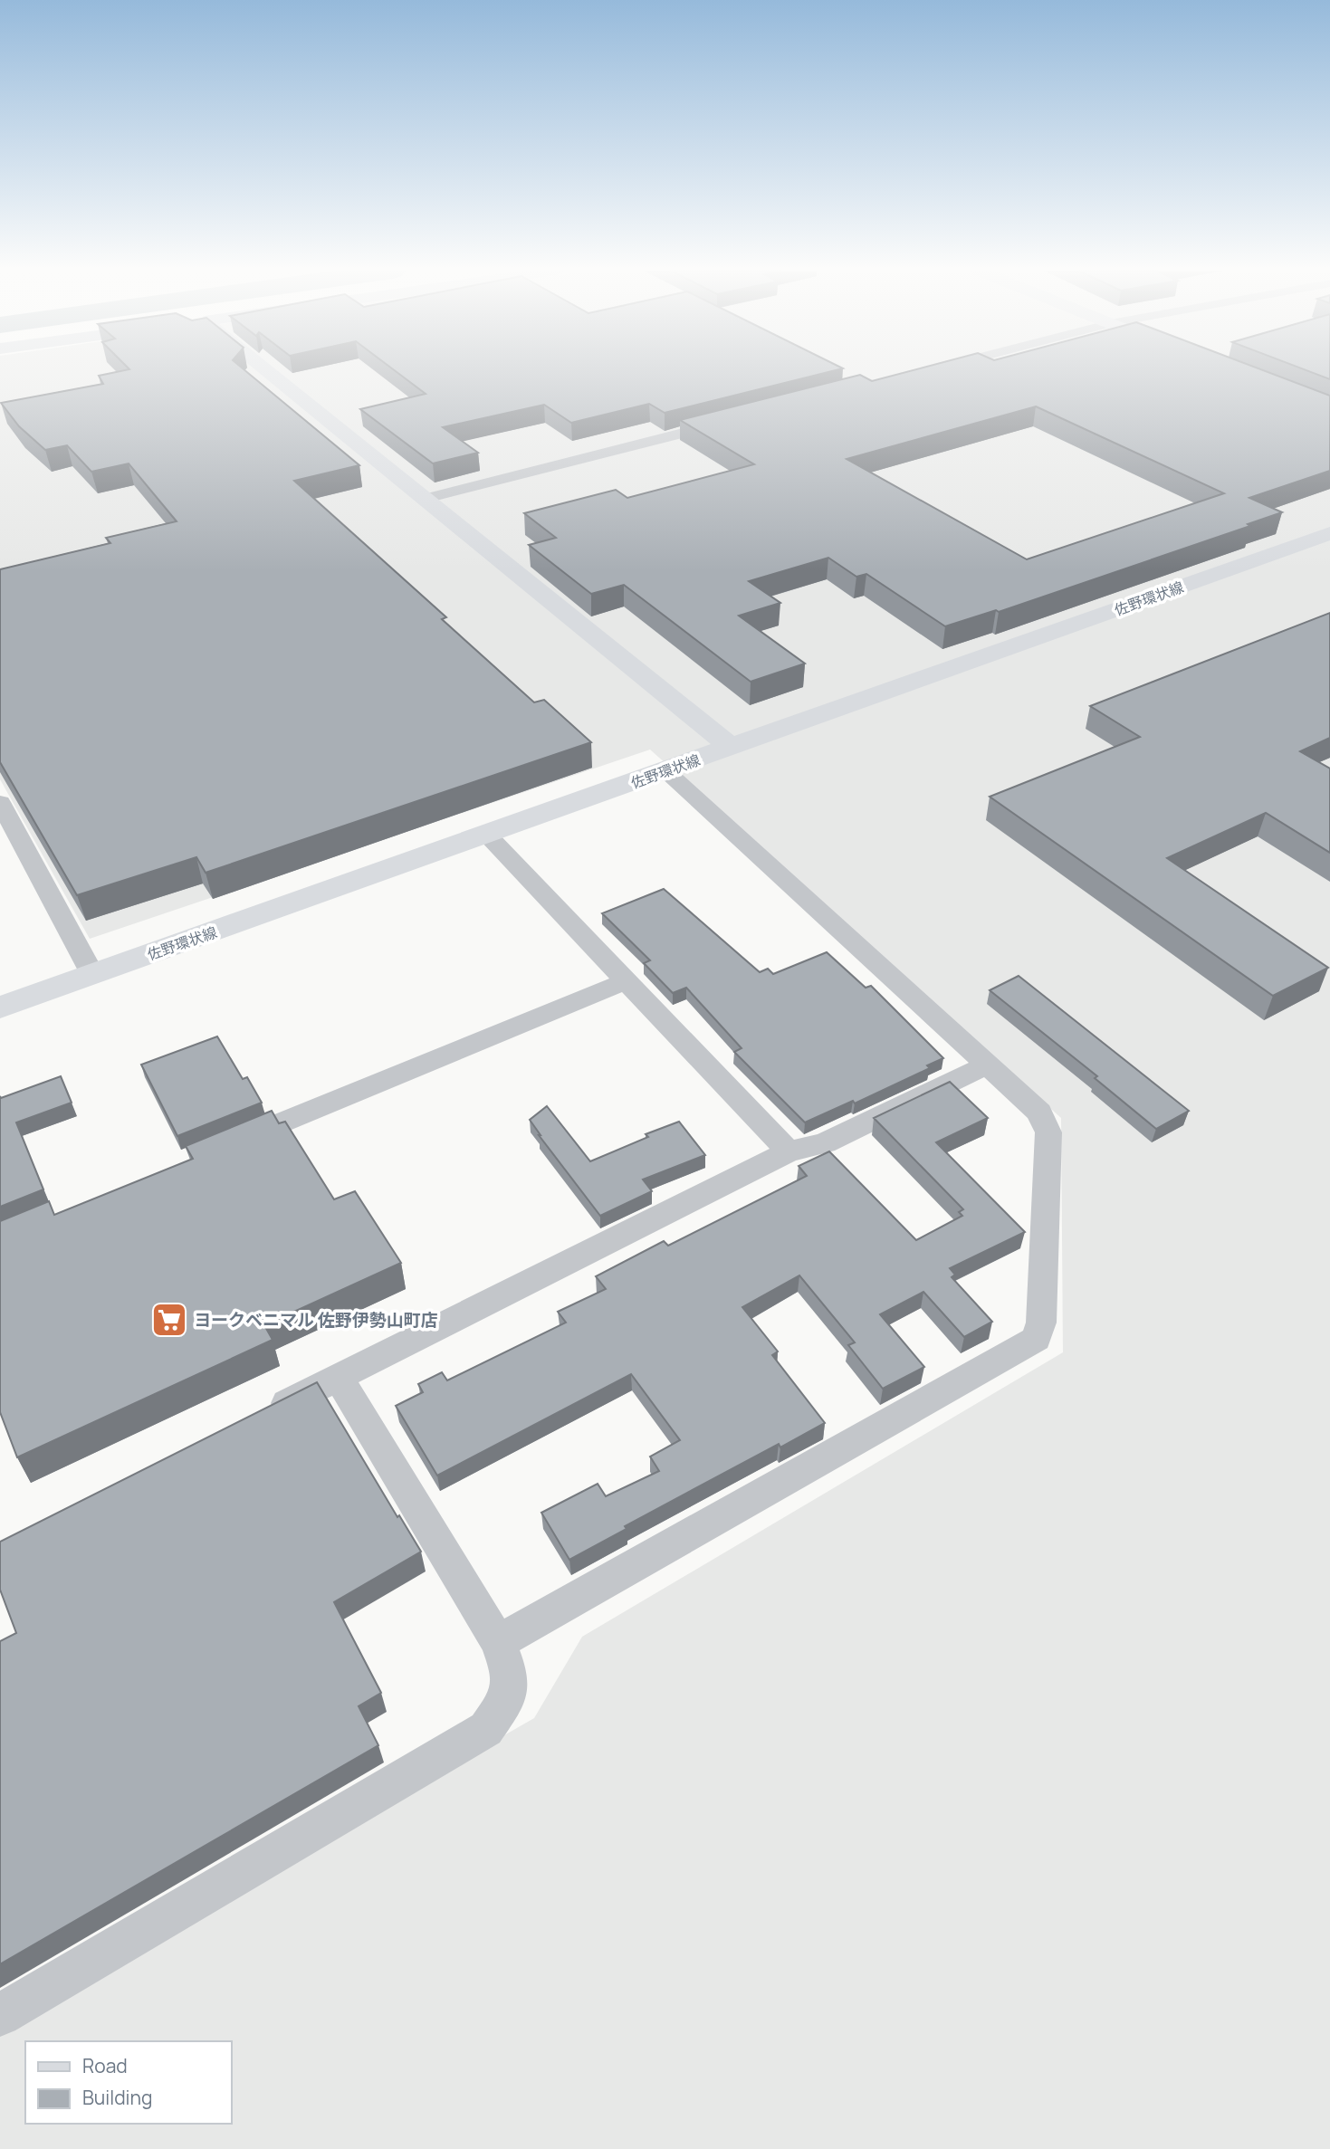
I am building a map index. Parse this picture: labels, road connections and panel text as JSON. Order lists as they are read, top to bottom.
{
  "streets": {
    "street": ["佐野環状線"]
  },
  "places": {
    "supermarket": ["ヨークベニマル 佐野伊勢山町店"]
  },
  "legend": ["Road", "Building"]
}
